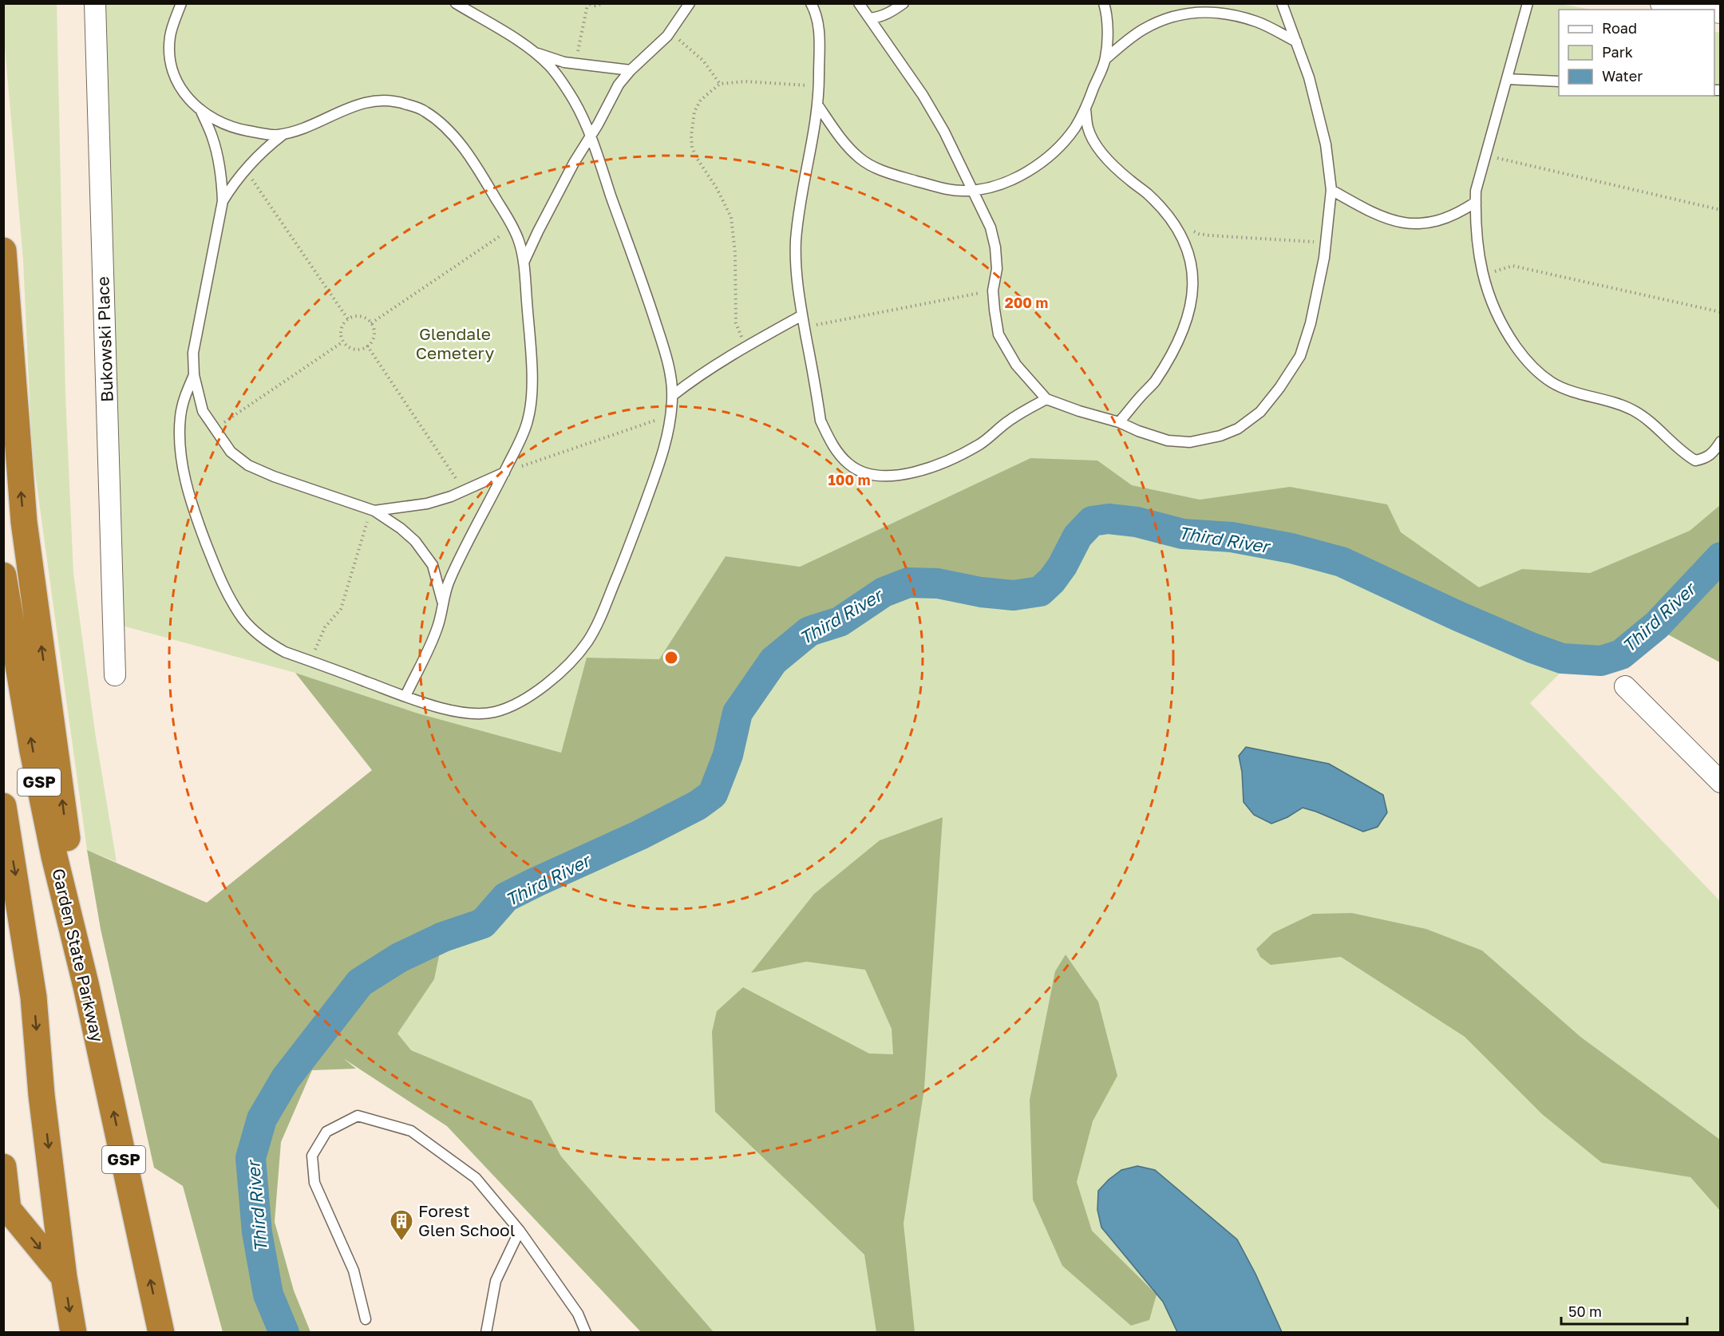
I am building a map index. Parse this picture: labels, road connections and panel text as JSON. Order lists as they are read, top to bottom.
{
  "streets": {
    "highway": ["GSP", "Garden State Parkway"],
    "street": ["Bukowski Place"]
  },
  "water": ["Third River"],
  "parks": ["Glendale Cemetery"],
  "places": {
    "building": ["Forest Glen School"]
  },
  "legend": ["Road", "Park", "Water"],
  "scale_bar": "50 m",
  "rings": ["200 m", "100 m"]
}
